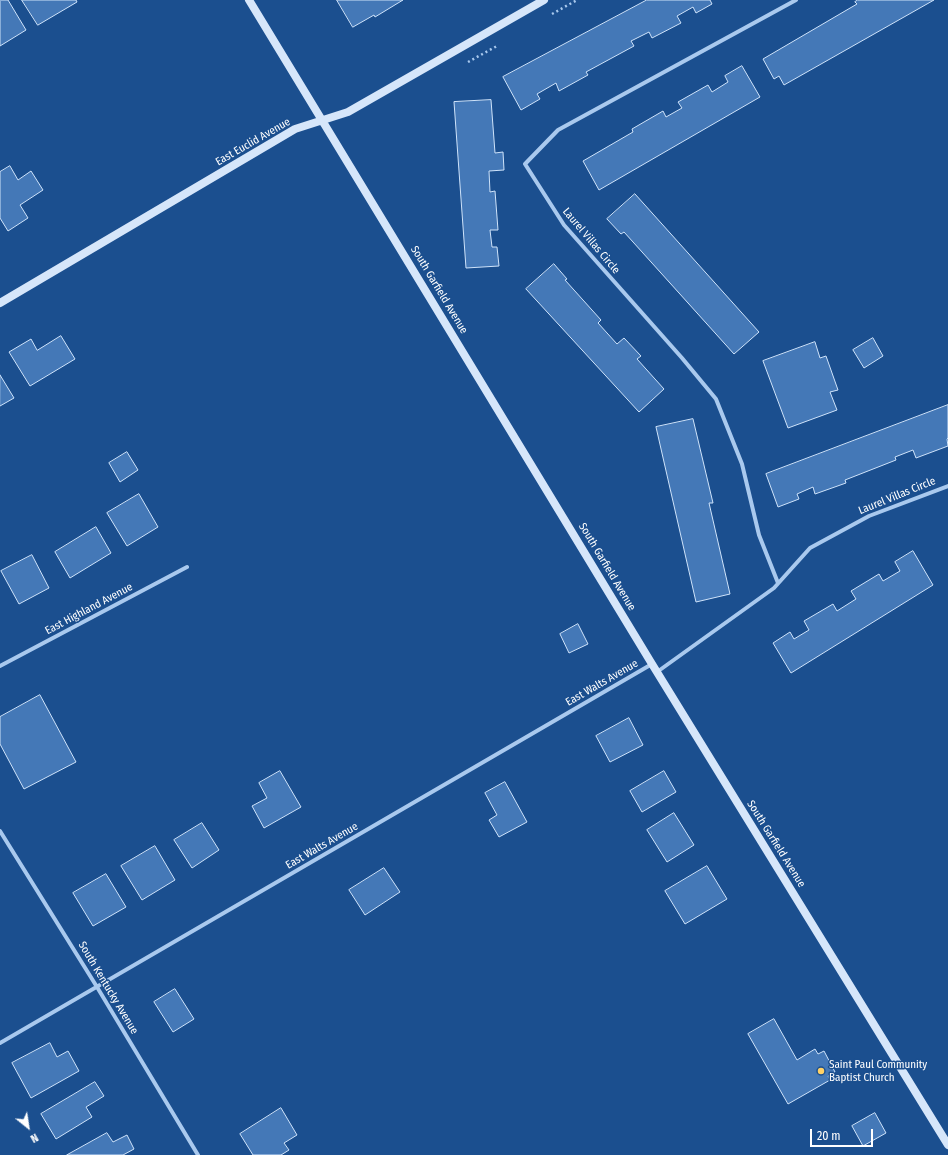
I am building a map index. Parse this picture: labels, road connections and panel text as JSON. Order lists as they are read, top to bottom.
{
  "streets": {
    "street": [
      "East Euclid Avenue",
      "Laurel Villas Circle",
      "South Garfield Avenue",
      "East Highland Avenue",
      "East Walts Avenue",
      "South Kentucky Avenue"
    ]
  },
  "crossings": [
    ["East Euclid Avenue", "South Garfield Avenue"],
    ["Laurel Villas Circle", "South Garfield Avenue"],
    ["South Garfield Avenue", "East Walts Avenue"],
    ["East Walts Avenue", "South Kentucky Avenue"]
  ],
  "places": ["Saint Paul Community Baptist Church"],
  "scale_bar": "20 m",
  "north": "bottom right"
}
